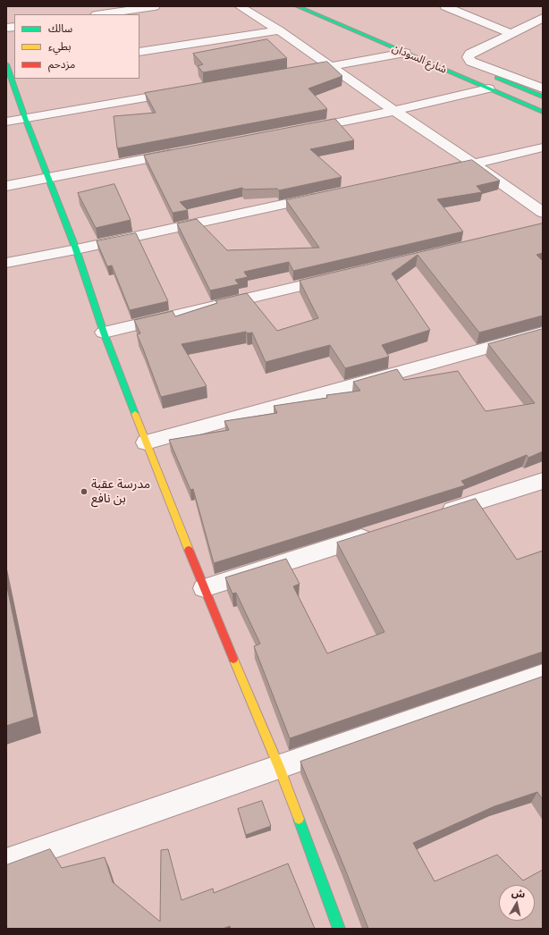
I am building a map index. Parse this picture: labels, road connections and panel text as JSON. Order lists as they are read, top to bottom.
{
  "streets": {
    "street": ["شارع السودان"]
  },
  "places": ["مدرسة عقبة بن نافع"],
  "legend": ["سالك", "بطيء", "مزدحم"],
  "north": "top"
}
